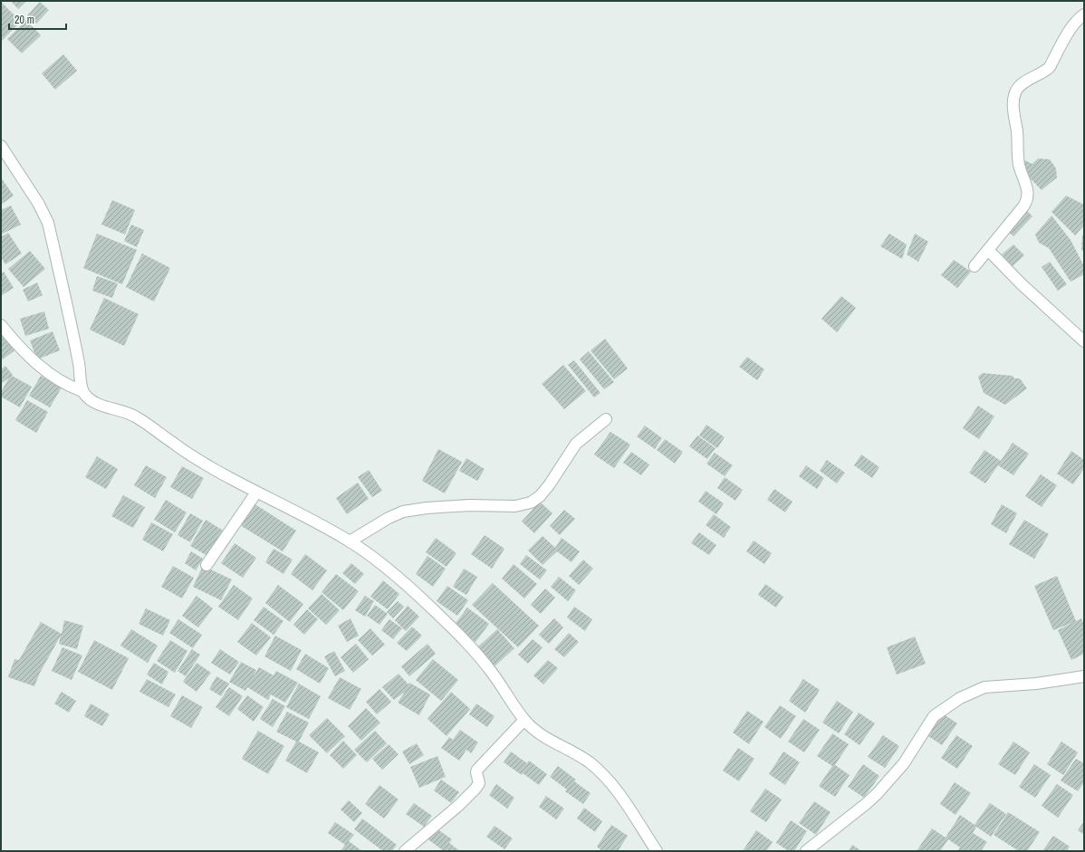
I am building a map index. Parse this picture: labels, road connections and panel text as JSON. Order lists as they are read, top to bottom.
{
  "scale_bar": "20 m"
}
